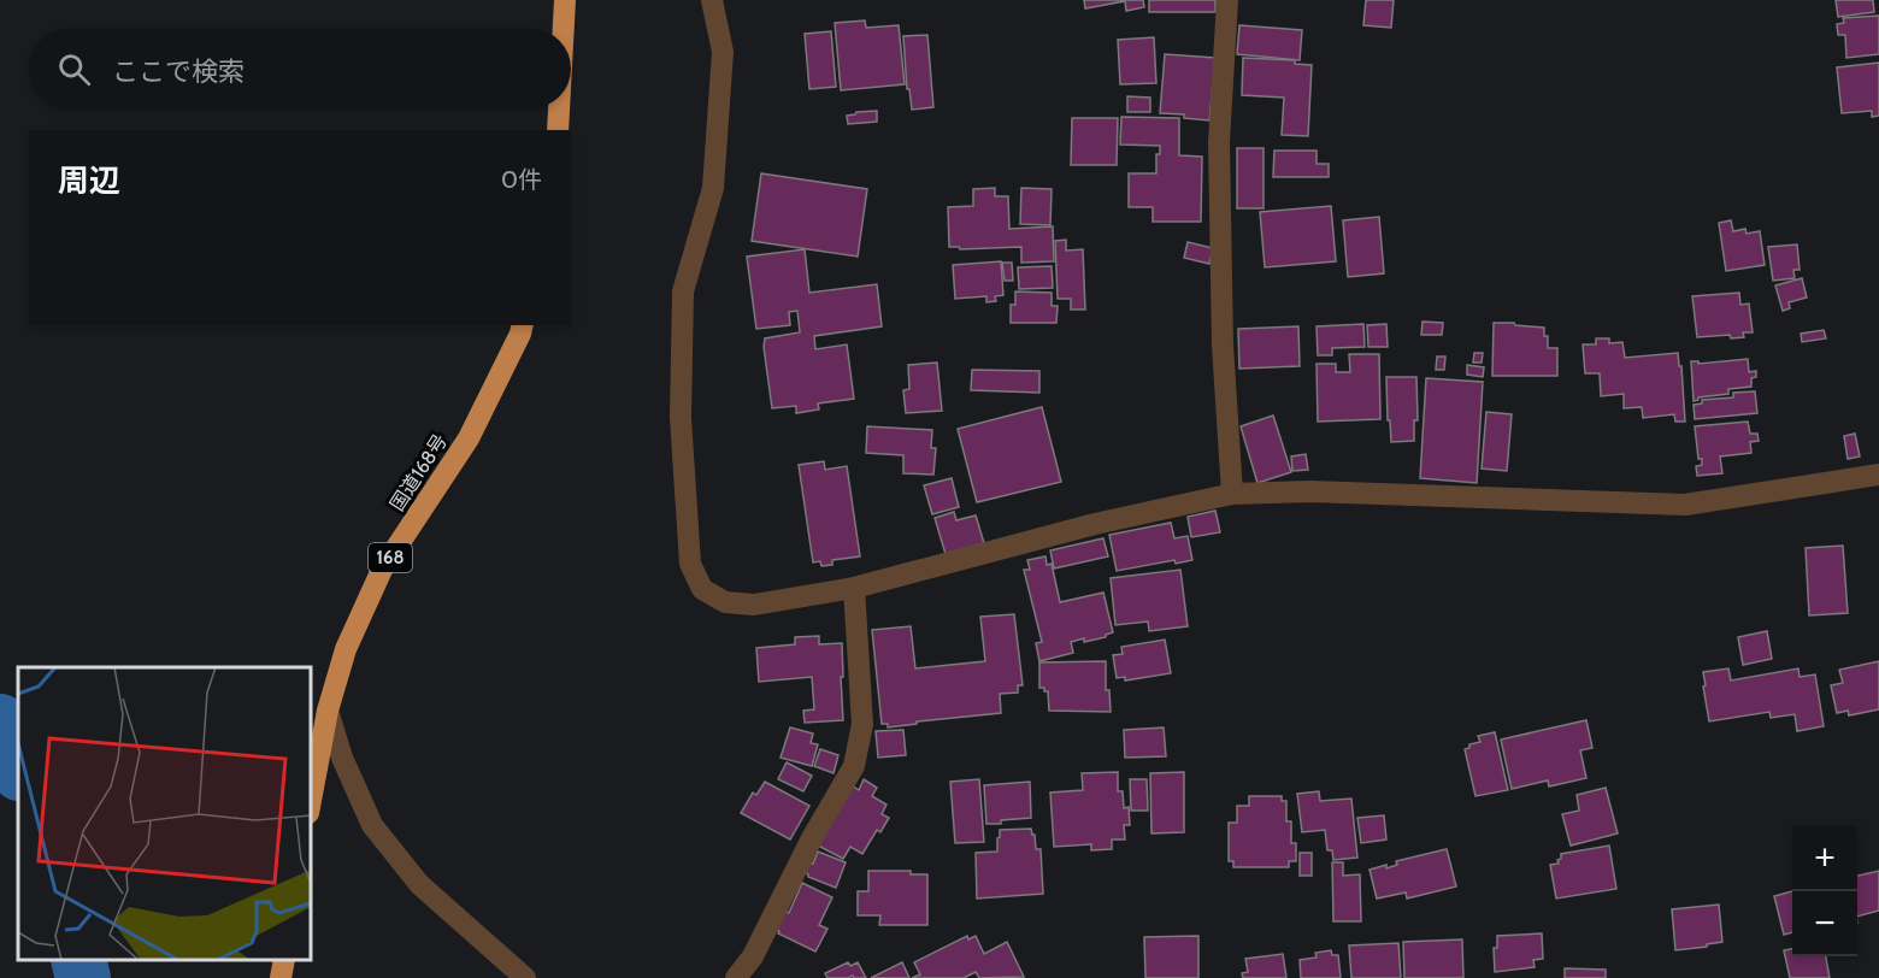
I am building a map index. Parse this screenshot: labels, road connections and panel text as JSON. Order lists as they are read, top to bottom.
{
  "streets": {
    "highway": ["国道168号", "168"]
  },
  "page": {
    "search": "ここで検索",
    "heading": ["周辺", "0件"],
    "map_buttons": ["+", "−"]
  }
}
